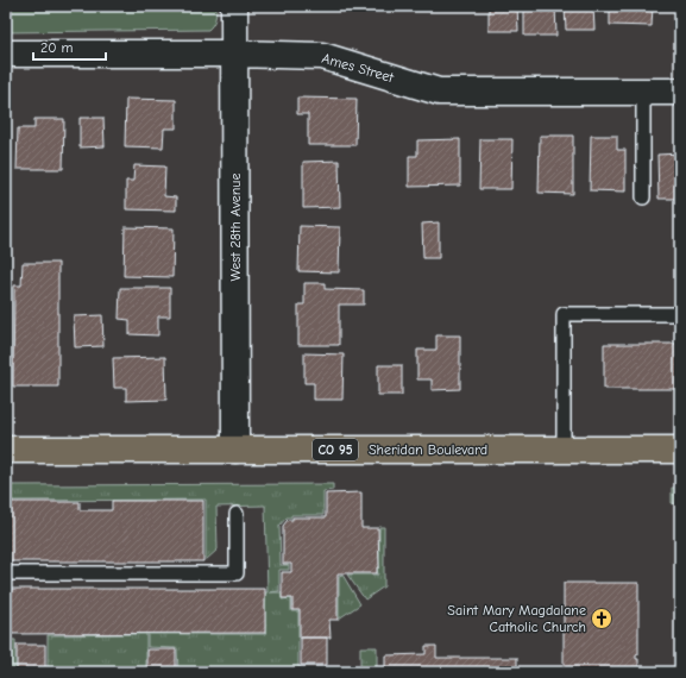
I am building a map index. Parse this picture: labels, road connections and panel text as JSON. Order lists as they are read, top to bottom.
{
  "streets": {
    "main road": ["CO 95", "Sheridan Boulevard"],
    "street": ["Ames Street", "West 28th Avenue"]
  },
  "crossings": [
    ["Ames Street", "West 28th Avenue"],
    ["West 28th Avenue", "Sheridan Boulevard"]
  ],
  "places": {
    "church": ["Saint Mary Magdalane Catholic Church"]
  },
  "scale_bar": "20 m"
}
